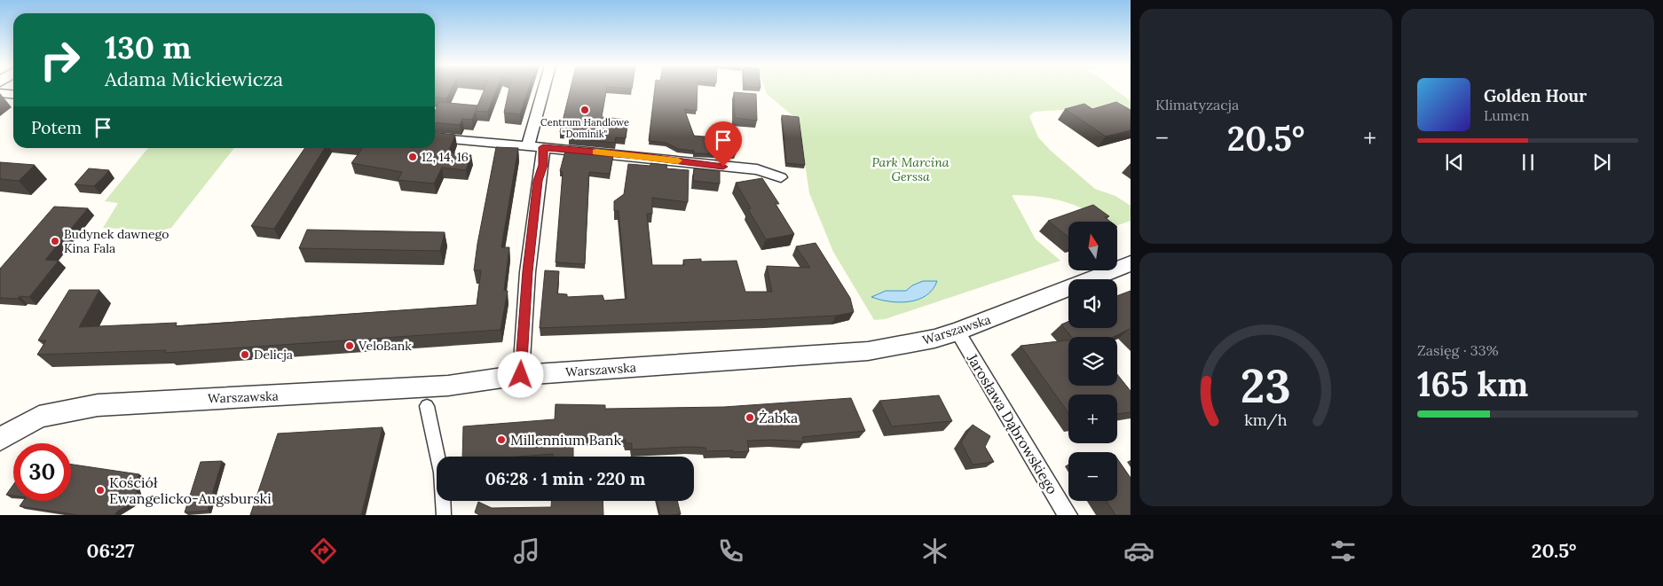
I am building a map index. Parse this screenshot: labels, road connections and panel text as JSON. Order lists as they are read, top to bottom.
{
  "streets": {
    "street": ["Warszawska", "Jarosława Dąbrowskiego"]
  },
  "crossings": [
    ["Warszawska", "Jarosława Dąbrowskiego"]
  ],
  "parks": ["Park Marcina Gerssa"],
  "places": [
    "Centrum Handlowe \"Dominik\"",
    "12, 14, 16",
    "Budynek dawnego Kina Fala",
    "VeloBank",
    "Delicja",
    "Żabka",
    "Millennium Bank",
    "Kościół Ewangelicko-Augsburski"
  ],
  "north": "top",
  "page": {
    "tile": [
      "Klimatyzacja",
      ["Zasięg · 33%", "165 km"]
    ],
    "turn": ["130 m", "Adama Mickiewicza"],
    "song": ["Golden Hour", "Lumen"],
    "then": "Potem",
    "heat": ["−", "20.5°", "+"],
    "map_buttons": ["+", "−"],
    "limit": "30",
    "trip": "06:28 · 1 min · 220 m",
    "tabs": ["06:27", "20.5°"],
    "gauge": ["23", "km/h"]
  }
}
